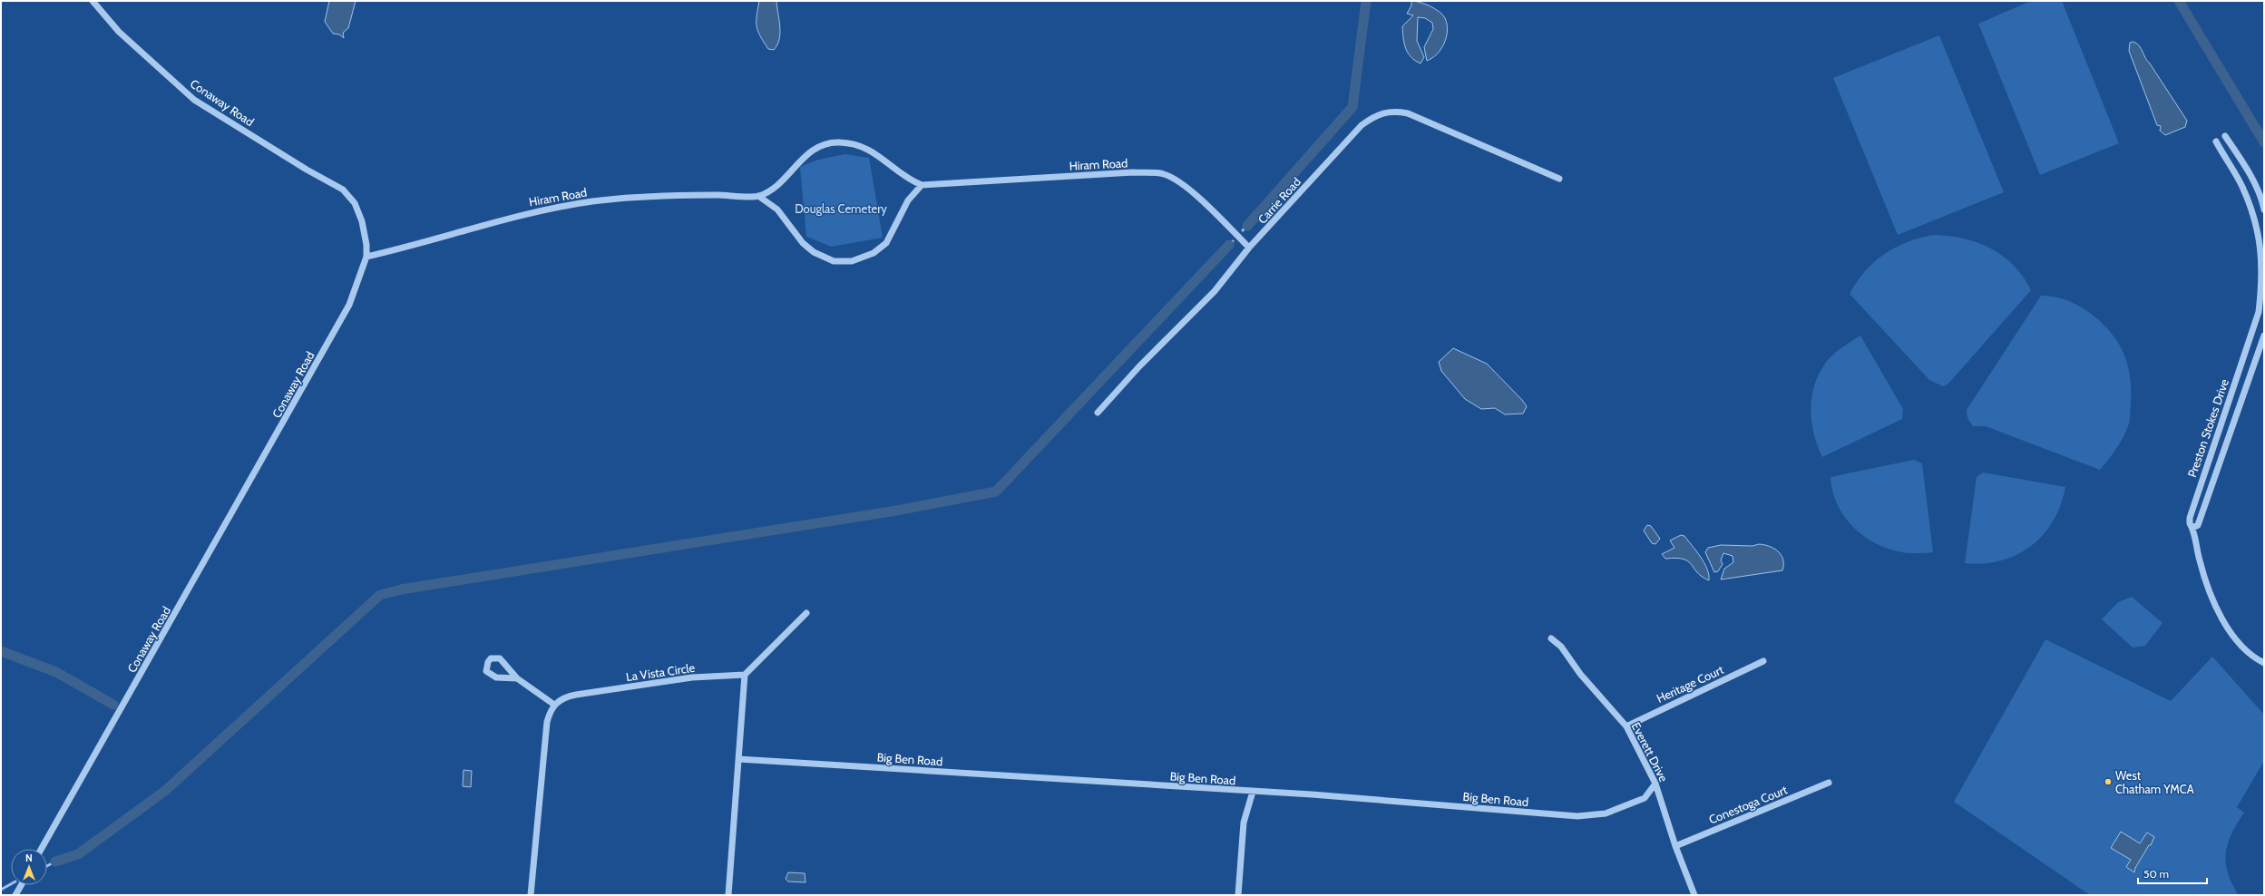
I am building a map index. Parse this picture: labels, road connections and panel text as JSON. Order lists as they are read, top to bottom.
{
  "streets": {
    "street": [
      "Conaway Road",
      "Hiram Road",
      "Carrie Road",
      "Preston Stokes Drive",
      "La Vista Circle",
      "Heritage Court",
      "Everett Drive",
      "Big Ben Road",
      "Conestoga Court"
    ]
  },
  "crossings": [
    ["Conaway Road", "Hiram Road"],
    ["Hiram Road", "Carrie Road"],
    ["Heritage Court", "Everett Drive"],
    ["Everett Drive", "Big Ben Road"],
    ["Everett Drive", "Conestoga Court"]
  ],
  "parks": ["Douglas Cemetery"],
  "places": ["West Chatham YMCA"],
  "scale_bar": "50 m",
  "north": "top"
}
